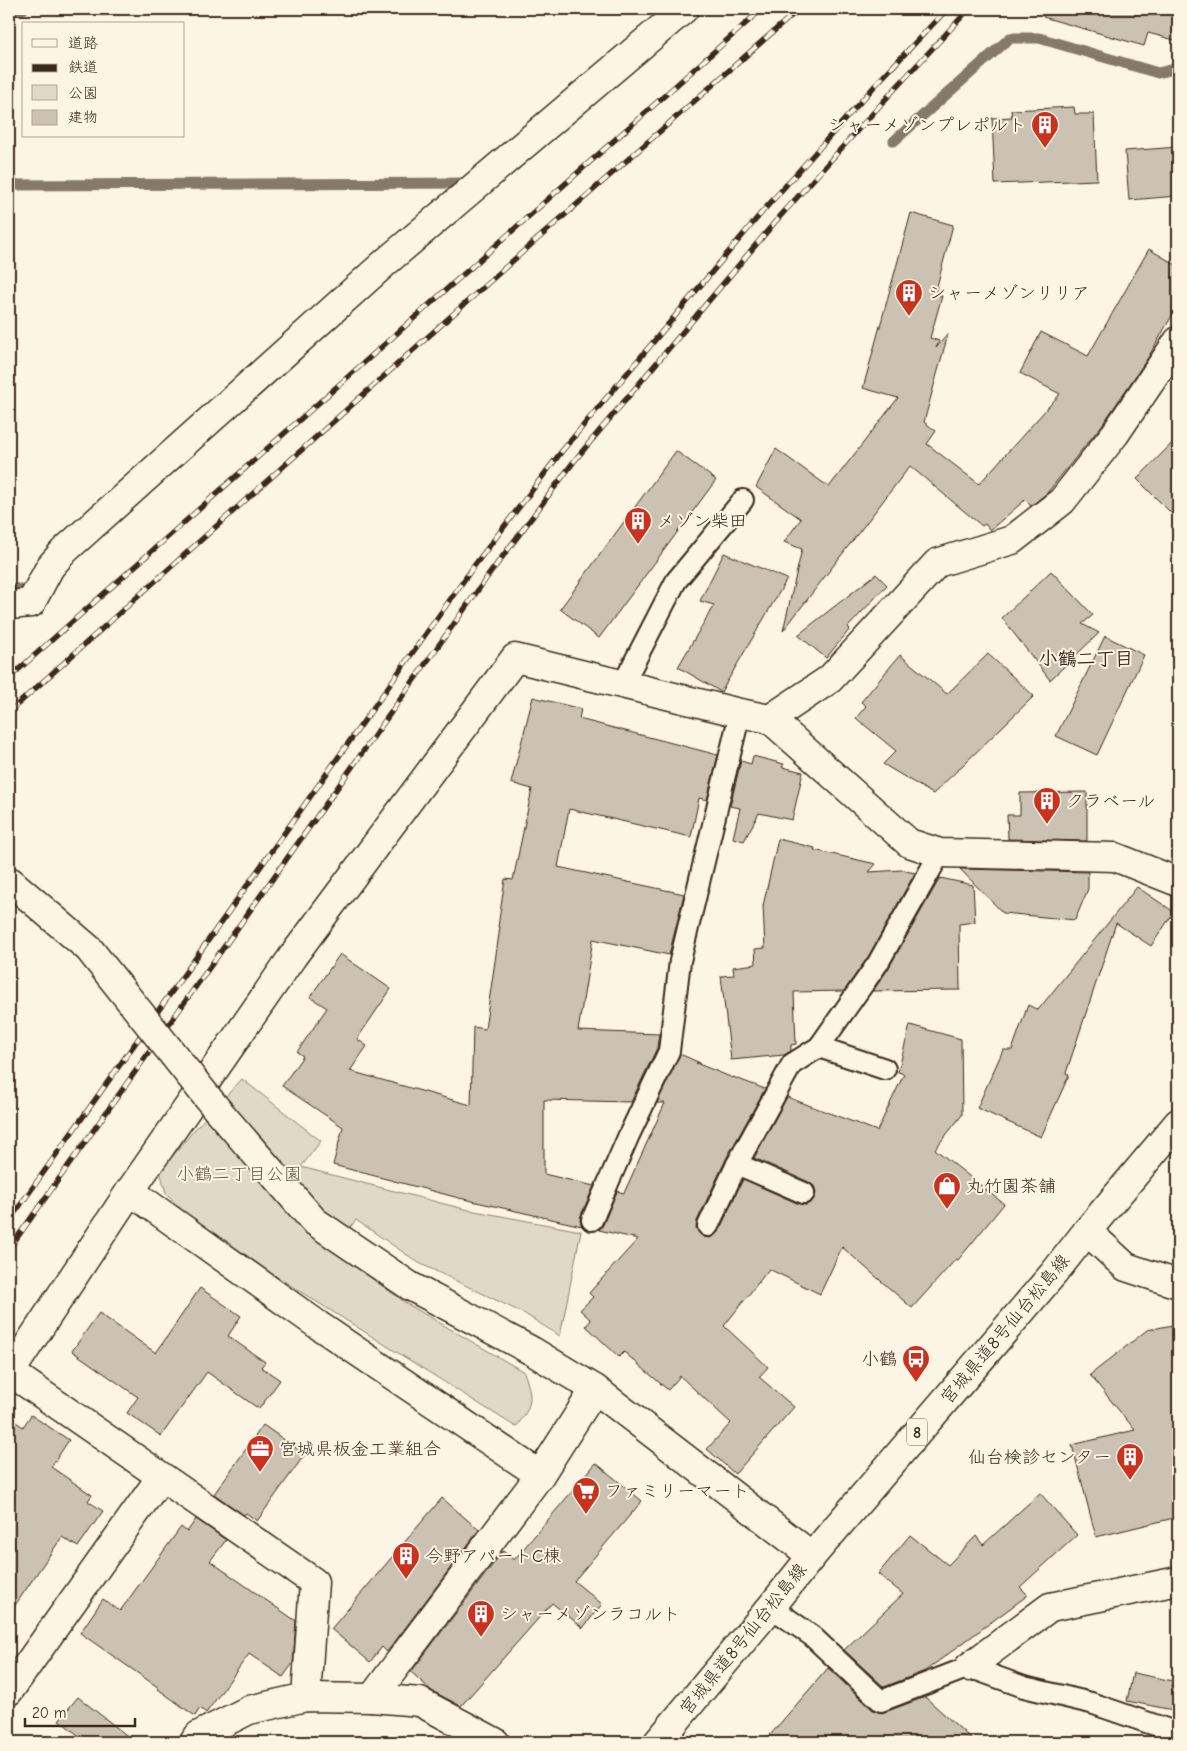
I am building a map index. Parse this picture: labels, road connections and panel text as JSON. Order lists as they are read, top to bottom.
{
  "streets": {
    "street": ["宮城県道8号仙台松島線", "8"]
  },
  "districts": ["小鶴二丁目"],
  "parks": ["小鶴二丁目公園"],
  "places": {
    "building": [
      "シャーメゾンプレポルト",
      "シャーメゾンリリア",
      "メゾン柴田",
      "クラベール",
      "仙台検診センター",
      "今野アパートC棟",
      "シャーメゾンラコルト"
    ],
    "shop": ["丸竹園茶舗"],
    "bus stop": ["小鶴"],
    "office": ["宮城県板金工業組合"],
    "supermarket": ["ファミリーマート"]
  },
  "legend": [
    "道路",
    "鉄道",
    "公園",
    "建物"
  ],
  "scale_bar": "20 m"
}
